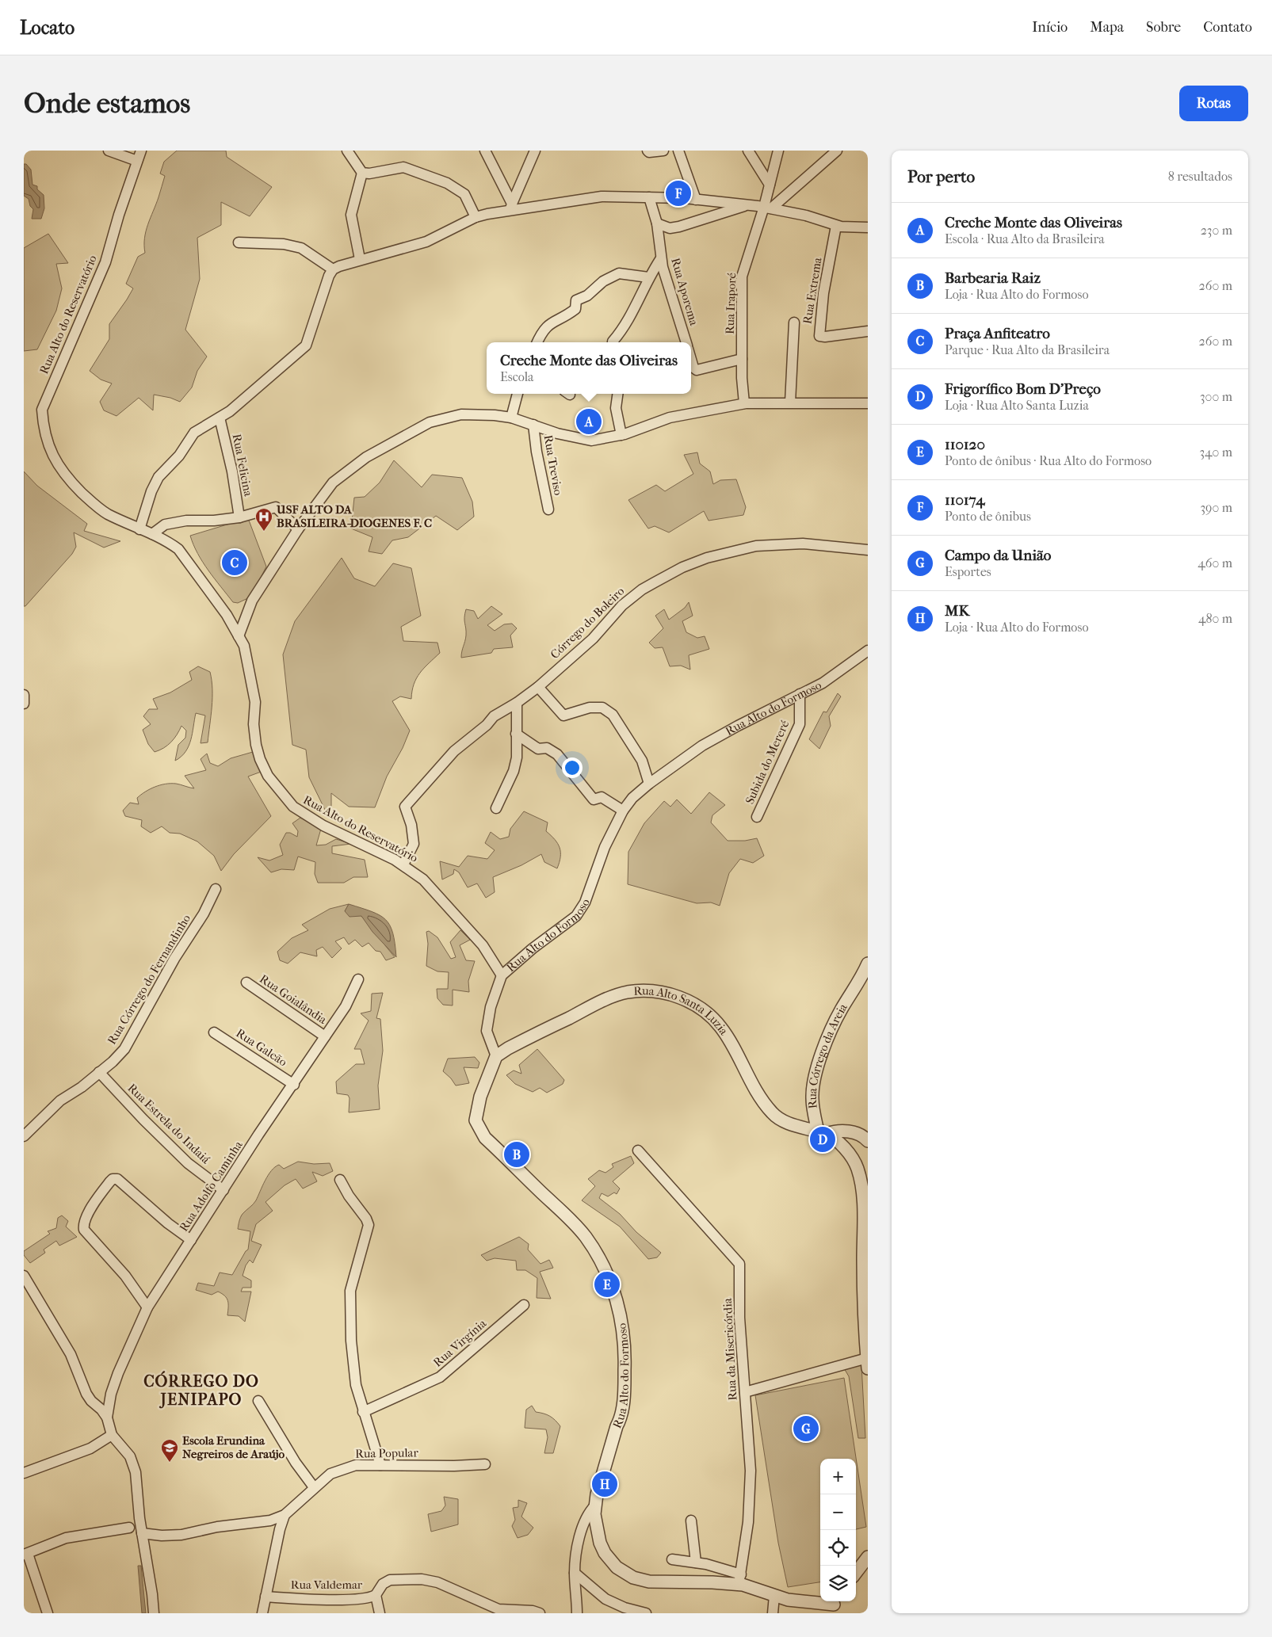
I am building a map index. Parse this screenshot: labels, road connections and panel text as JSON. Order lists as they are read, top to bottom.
{
  "streets": {
    "street": [
      "Rua Extrema",
      "Rua Aporema",
      "Rua Iraporé",
      "Rua Alto do Reservatório",
      "Rua Felicina",
      "Rua Treviso",
      "Córrego do Boleiro",
      "Rua Alto do Formoso",
      "Subida do Mereré",
      "Rua Córrego do Fernandinho",
      "Rua Goialândia",
      "Rua Alto Santa Luzia",
      "Rua Galeão",
      "Rua Córrego da Areia",
      "Rua Estrela do Indaiá",
      "Rua Adolfo Caminha",
      "Rua Virgínia",
      "Rua da Misericórdia",
      "Rua Popular",
      "Rua Valdemar"
    ]
  },
  "crossings": [
    ["Rua Alto do Reservatório", "Córrego do Boleiro"],
    ["Rua Alto do Reservatório", "Rua Alto do Formoso"],
    ["Rua Alto do Formoso", "Subida do Mereré"],
    ["Rua Alto do Formoso", "Rua Alto Santa Luzia"],
    ["Rua Alto do Formoso", "Rua da Misericórdia"],
    ["Rua Córrego do Fernandinho", "Rua Estrela do Indaiá"],
    ["Rua Goialândia", "Rua Adolfo Caminha"],
    ["Rua Alto Santa Luzia", "Rua Córrego da Areia"],
    ["Rua Galeão", "Rua Adolfo Caminha"],
    ["Rua Estrela do Indaiá", "Rua Adolfo Caminha"]
  ],
  "districts": ["CÓRREGO DO JENIPAPO"],
  "places": {
    "hospital": ["USF ALTO DA BRASILEIRA-DIOGENES F. C"],
    "school or university": ["Escola Erundina Negreiros de Araújo"]
  },
  "page": {
    "header": "Locato",
    "nav": [
      "Início",
      "Mapa",
      "Sobre",
      "Contato"
    ],
    "buttons": "Rotas",
    "title": "Onde estamos",
    "heading": ["Por perto", "8 resultados"],
    "pins": [
      "F",
      "A",
      "C",
      "D",
      "B",
      "E",
      "G",
      "H"
    ],
    "list": [
      {
        "mark": "A",
        "name": "Creche Monte das Oliveiras",
        "note": "Escola · Rua Alto da Brasileira",
        "value": "230 m"
      },
      {
        "mark": "B",
        "name": "Barbearia Raiz",
        "note": "Loja · Rua Alto do Formoso",
        "value": "260 m"
      },
      {
        "mark": "C",
        "name": "Praça Anfiteatro",
        "note": "Parque · Rua Alto da Brasileira",
        "value": "260 m"
      },
      {
        "mark": "D",
        "name": "Frigorífico Bom D'Preço",
        "note": "Loja · Rua Alto Santa Luzia",
        "value": "300 m"
      },
      {
        "mark": "E",
        "name": "110120",
        "note": "Ponto de ônibus · Rua Alto do Formoso",
        "value": "340 m"
      },
      {
        "mark": "F",
        "name": "110174",
        "note": "Ponto de ônibus",
        "value": "390 m"
      },
      {
        "mark": "G",
        "name": "Campo da União",
        "note": "Esportes",
        "value": "460 m"
      },
      {
        "mark": "H",
        "name": "MK",
        "note": "Loja · Rua Alto do Formoso",
        "value": "480 m"
      }
    ],
    "popup": ["Creche Monte das Oliveiras", "Escola"],
    "map_buttons": ["+", "−"]
  }
}
